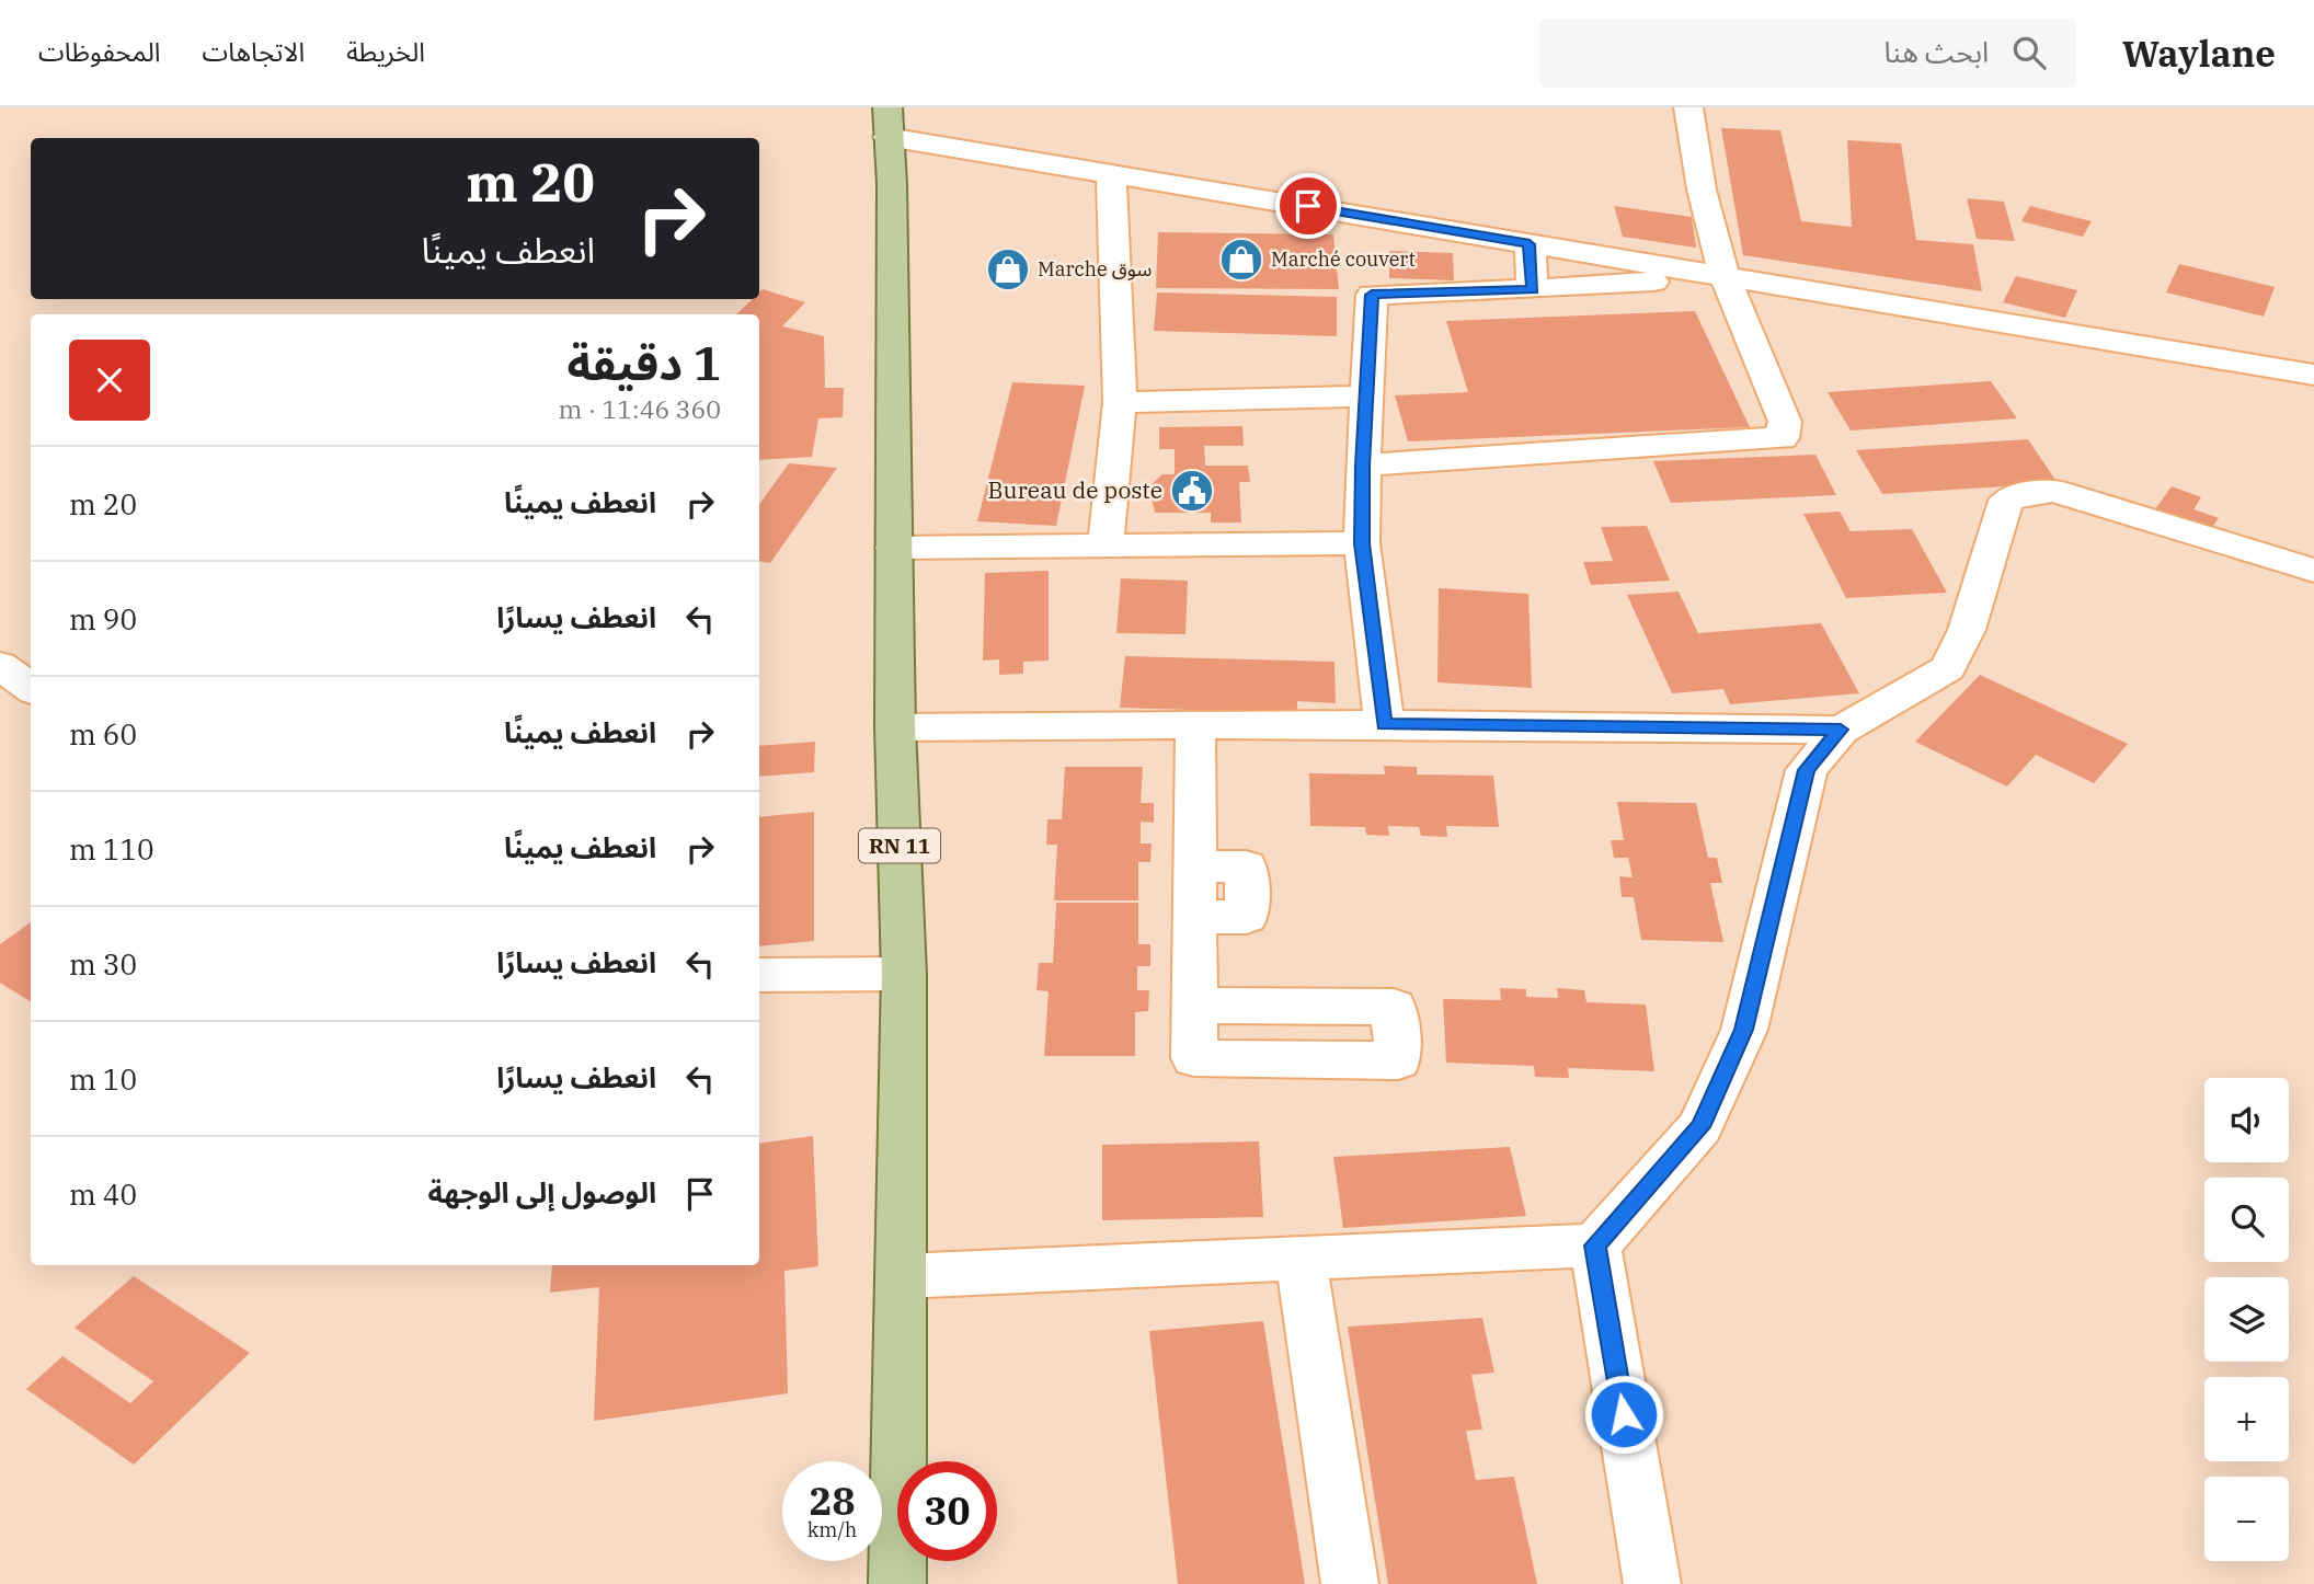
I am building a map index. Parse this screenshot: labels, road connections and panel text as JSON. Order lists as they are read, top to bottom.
{
  "streets": {
    "main road": ["RN 11"]
  },
  "places": {
    "shop": ["Marché couvert", "Marche سوق"],
    "public building": ["Bureau de poste"]
  },
  "page": {
    "header": "Waylane",
    "search": "ابحث هنا",
    "nav": ["الخريطة", "الاتجاهات", "المحفوظات"],
    "turn": ["20 m", "انعطف يمينًا"],
    "heading": ["1 دقيقة", "360 m · 11:46"],
    "list": [
      {
        "name": "انعطف يمينًا",
        "value": "20 m"
      },
      {
        "name": "انعطف يسارًا",
        "value": "90 m"
      },
      {
        "name": "انعطف يمينًا",
        "value": "60 m"
      },
      {
        "name": "انعطف يمينًا",
        "value": "110 m"
      },
      {
        "name": "انعطف يسارًا",
        "value": "30 m"
      },
      {
        "name": "انعطف يسارًا",
        "value": "10 m"
      },
      {
        "name": "الوصول إلى الوجهة",
        "value": "40 m"
      }
    ],
    "map_buttons": ["+", "−"],
    "speed": "28 km/h",
    "limit": "30"
  }
}
